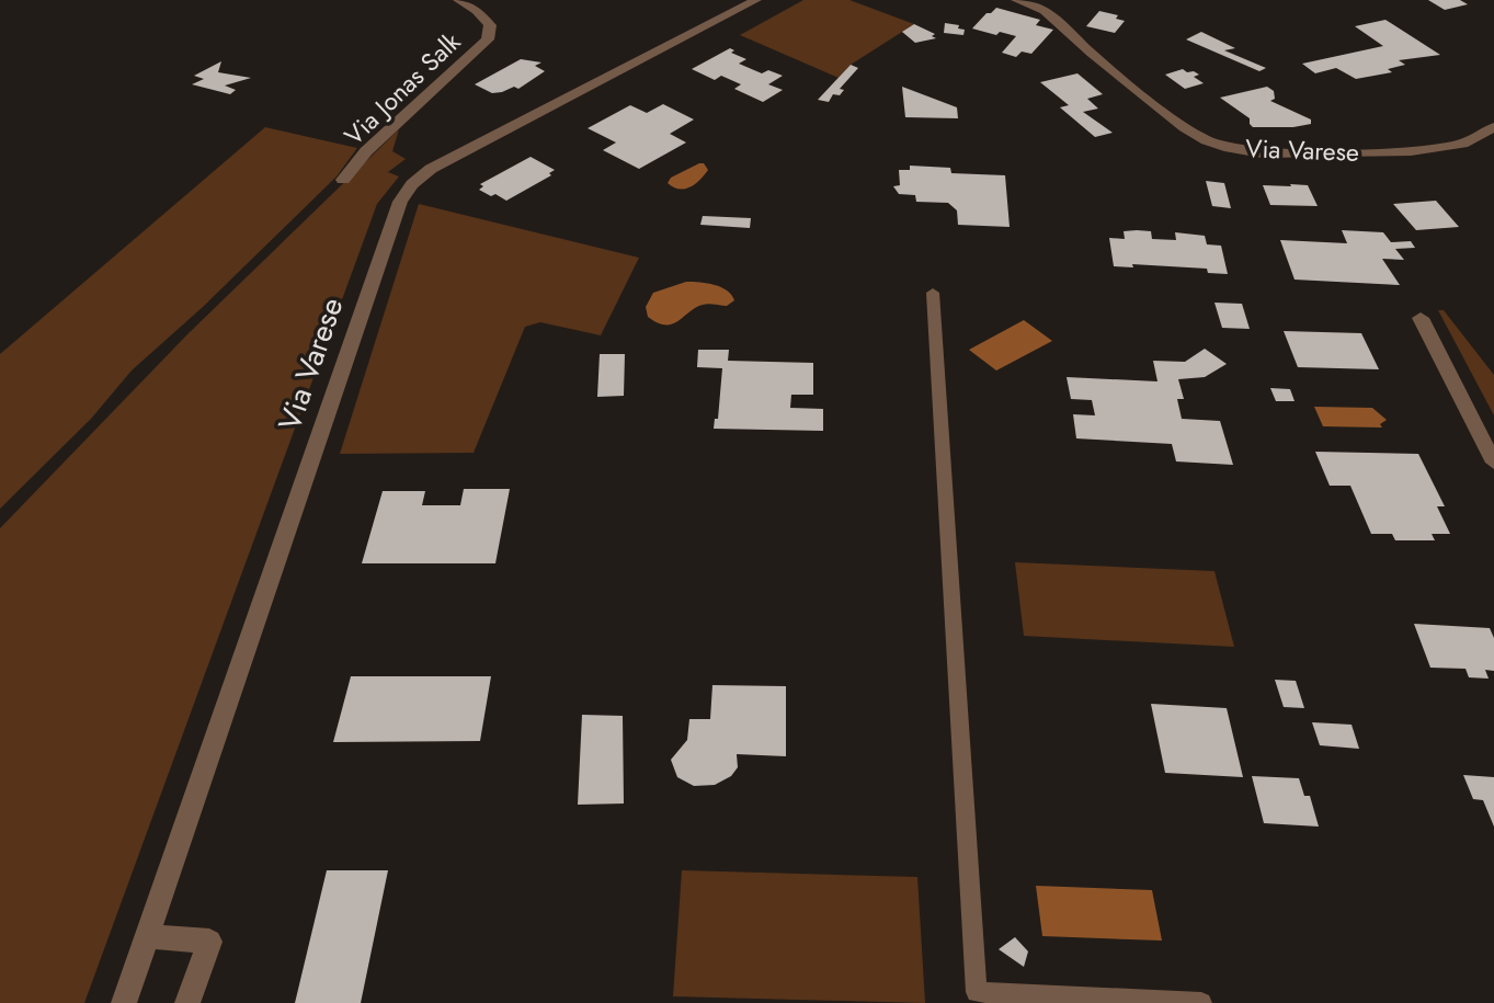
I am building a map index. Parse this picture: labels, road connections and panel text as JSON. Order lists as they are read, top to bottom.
{
  "streets": {
    "street": ["Via Jonas Salk", "Via Varese"]
  }
}
